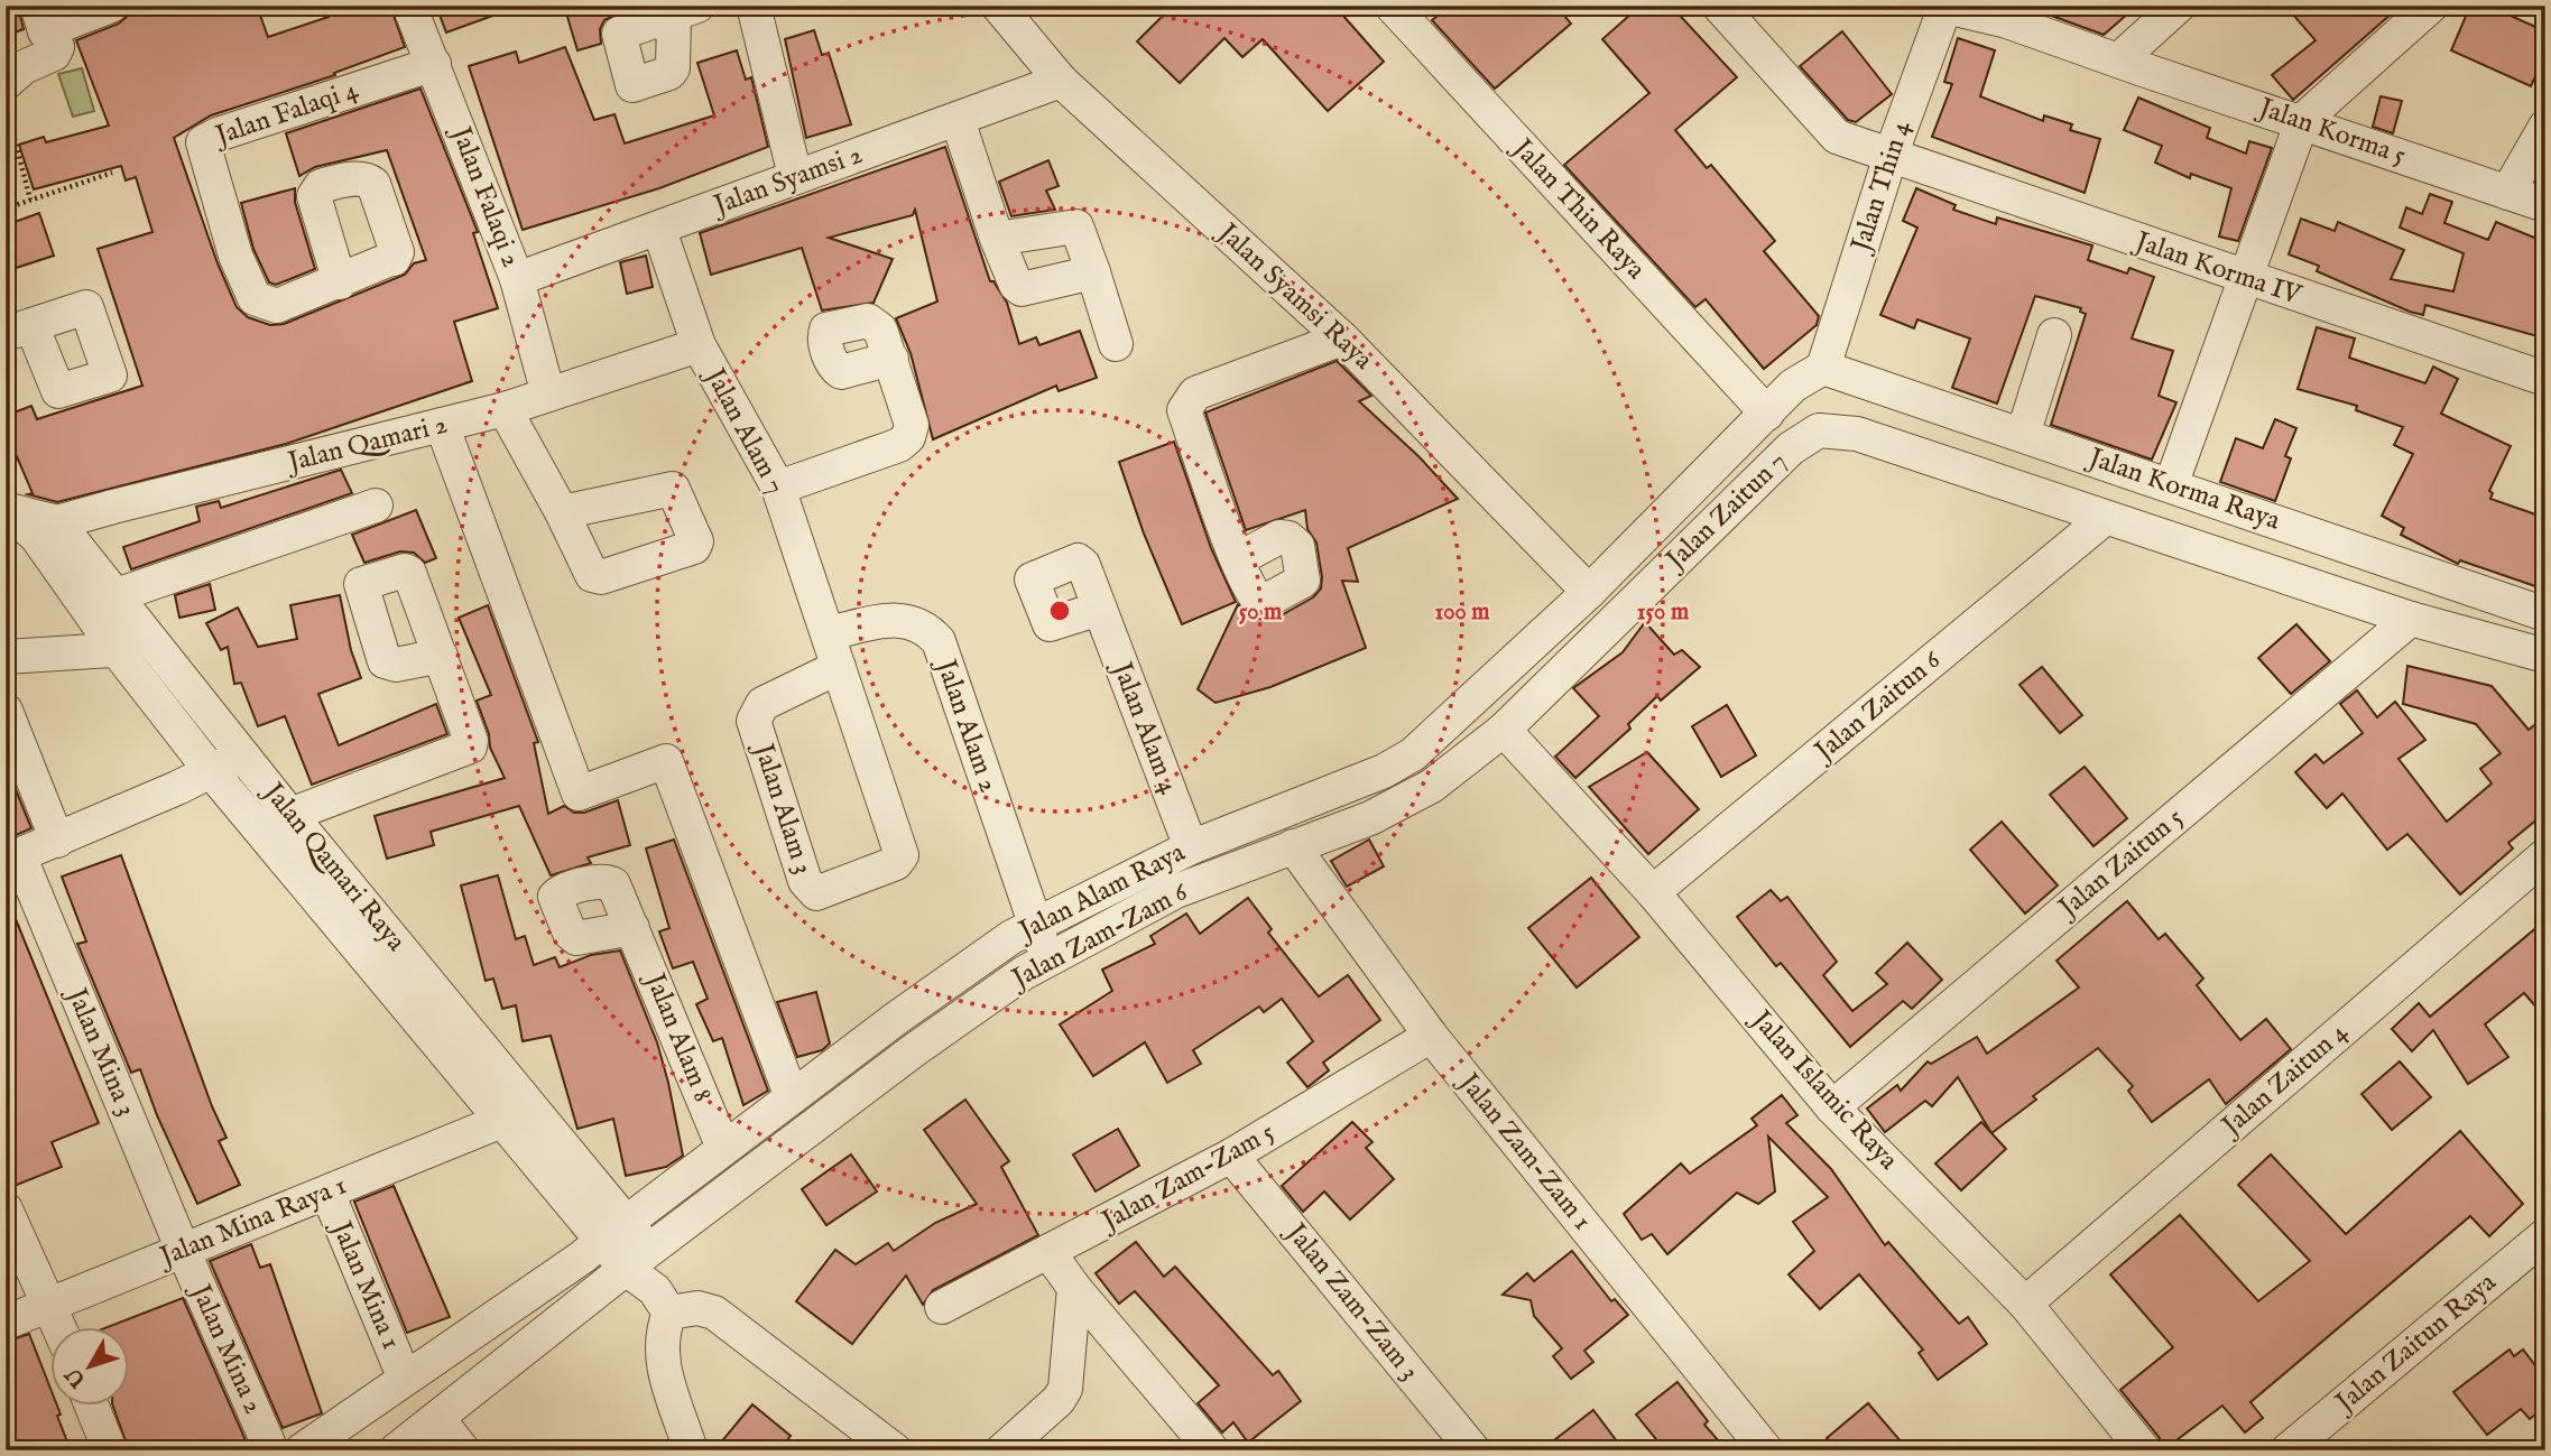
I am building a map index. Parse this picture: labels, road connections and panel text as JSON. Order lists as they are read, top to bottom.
{
  "streets": {
    "street": [
      "Jalan Falaqi 4",
      "Jalan Korma 5",
      "Jalan Syamsi 2",
      "Jalan Thin 4",
      "Jalan Falaqi 2",
      "Jalan Thin Raya",
      "Jalan Korma IV",
      "Jalan Syamsi Raya",
      "Jalan Alam 7",
      "Jalan Qamari 2",
      "Jalan Korma Raya",
      "Jalan Zaitun 7",
      "Jalan Zaitun 6",
      "Jalan Alam 2",
      "Jalan Alam 4",
      "Jalan Alam 3",
      "Jalan Zaitun 5",
      "Jalan Qamari Raya",
      "Jalan Alam Raya",
      "Jalan Zam-Zam 6",
      "Jalan Alam 8",
      "Jalan Mina 3",
      "Jalan Zaitun 4",
      "Jalan Islamic Raya",
      "Jalan Zam-Zam 1",
      "Jalan Zam-Zam 5",
      "Jalan Mina Raya 1",
      "Jalan Mina 1",
      "Jalan Zam-Zam 3",
      "Jalan Zaitun Raya",
      "Jalan Mina 2"
    ]
  },
  "crossings": [
    ["Jalan Falaqi 4", "Jalan Falaqi 2"],
    ["Jalan Korma 5", "Jalan Thin 4"],
    ["Jalan Syamsi 2", "Jalan Falaqi 2"],
    ["Jalan Syamsi 2", "Jalan Syamsi Raya"],
    ["Jalan Syamsi 2", "Jalan Alam 7"],
    ["Jalan Thin 4", "Jalan Korma IV"],
    ["Jalan Thin 4", "Jalan Korma Raya"],
    ["Jalan Thin 4", "Jalan Alam Raya"],
    ["Jalan Falaqi 2", "Jalan Qamari 2"],
    ["Jalan Thin Raya", "Jalan Alam Raya"],
    ["Jalan Syamsi Raya", "Jalan Alam Raya"],
    ["Jalan Alam 7", "Jalan Qamari 2"],
    ["Jalan Alam 7", "Jalan Alam 2"],
    ["Jalan Alam 7", "Jalan Alam 3"],
    ["Jalan Qamari 2", "Jalan Qamari Raya"],
    ["Jalan Korma Raya", "Jalan Alam Raya"],
    ["Jalan Zaitun 7", "Jalan Zaitun 6"],
    ["Jalan Zaitun 7", "Jalan Zam-Zam 6"],
    ["Jalan Zaitun 7", "Jalan Islamic Raya"],
    ["Jalan Zaitun 6", "Jalan Islamic Raya"],
    ["Jalan Alam 2", "Jalan Alam 3"],
    ["Jalan Alam 2", "Jalan Alam Raya"],
    ["Jalan Alam 2", "Jalan Zam-Zam 6"],
    ["Jalan Alam 4", "Jalan Alam Raya"],
    ["Jalan Zaitun 5", "Jalan Islamic Raya"],
    ["Jalan Qamari Raya", "Jalan Alam Raya"],
    ["Jalan Qamari Raya", "Jalan Zam-Zam 6"],
    ["Jalan Qamari Raya", "Jalan Mina Raya 1"],
    ["Jalan Alam Raya", "Jalan Alam 8"],
    ["Jalan Alam Raya", "Jalan Mina 1"],
    ["Jalan Zam-Zam 6", "Jalan Islamic Raya"],
    ["Jalan Zam-Zam 6", "Jalan Zam-Zam 1"],
    ["Jalan Mina 3", "Jalan Mina Raya 1"],
    ["Jalan Mina 3", "Jalan Mina 2"],
    ["Jalan Zaitun 4", "Jalan Islamic Raya"],
    ["Jalan Zam-Zam 1", "Jalan Zam-Zam 5"],
    ["Jalan Zam-Zam 5", "Jalan Zam-Zam 3"],
    ["Jalan Mina Raya 1", "Jalan Mina 1"],
    ["Jalan Mina Raya 1", "Jalan Mina 2"]
  ],
  "north": "bottom left",
  "rings": ["50 m", "100 m", "150 m"]
}
